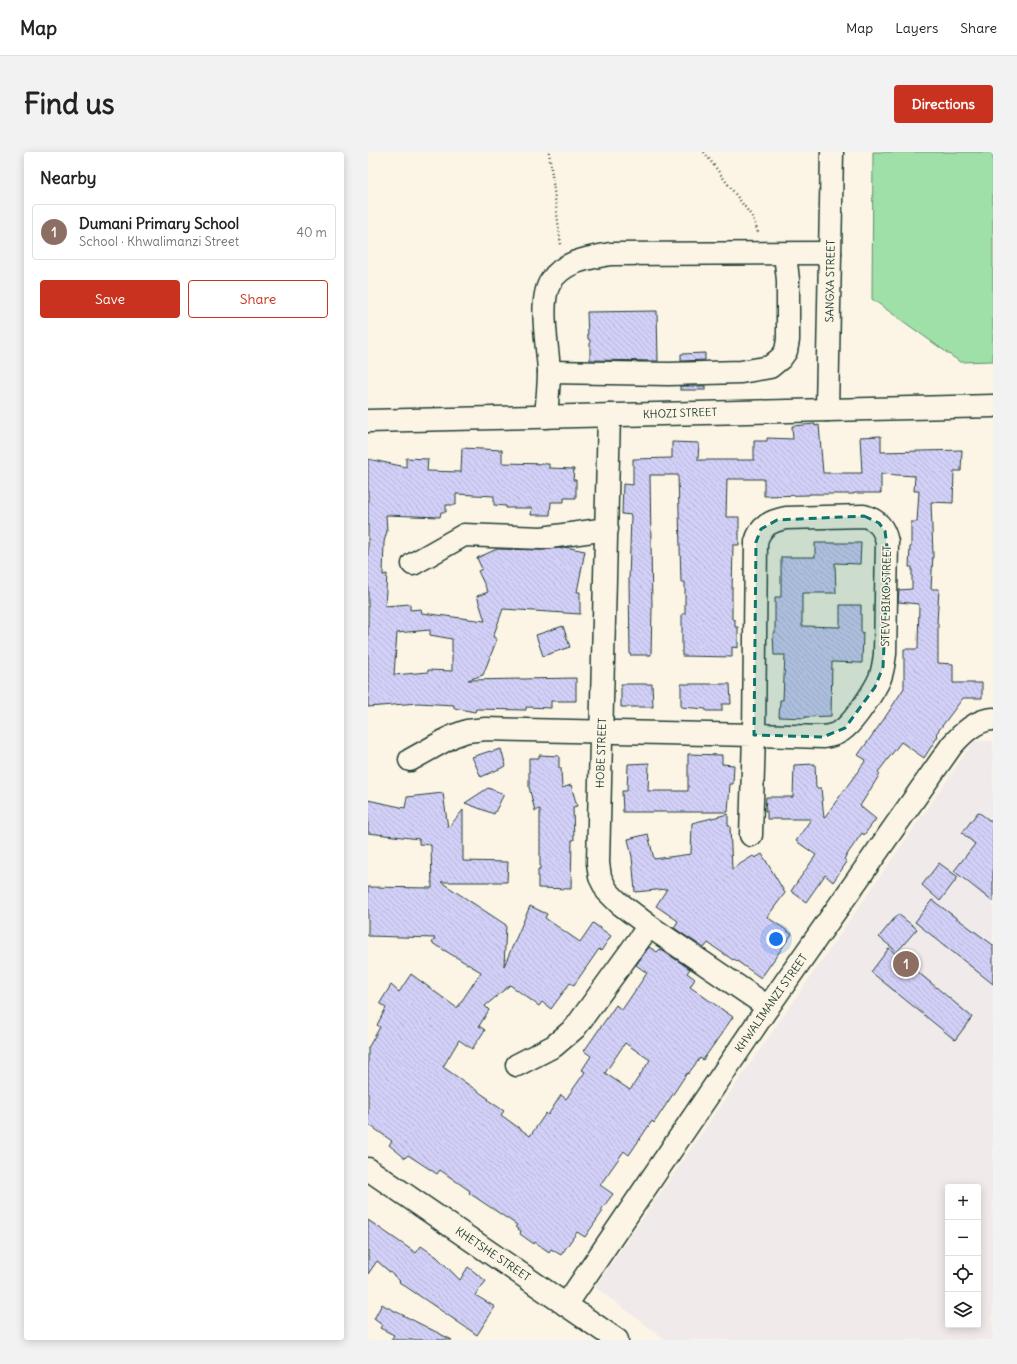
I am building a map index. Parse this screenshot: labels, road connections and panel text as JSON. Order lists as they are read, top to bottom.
{
  "streets": {
    "street": [
      "SANGXA STREET",
      "KHOZI STREET",
      "STEVE BIKO STREET",
      "HOBE STREET",
      "KHWALIMANZI STREET",
      "KHETSHE STREET"
    ]
  },
  "crossings": [
    ["SANGXA STREET", "KHOZI STREET"],
    ["KHOZI STREET", "HOBE STREET"],
    ["STEVE BIKO STREET", "HOBE STREET"],
    ["HOBE STREET", "KHWALIMANZI STREET"],
    ["KHWALIMANZI STREET", "KHETSHE STREET"]
  ],
  "page": {
    "header": "Map",
    "nav": ["Map", "Layers", "Share"],
    "buttons": [
      "Directions",
      ["Save", "Share"]
    ],
    "title": "Find us",
    "heading": "Nearby",
    "list": [
      {
        "mark": "1",
        "name": "Dumani Primary School",
        "note": "School · Khwalimanzi Street",
        "value": "40 m"
      }
    ],
    "pins": "1",
    "map_buttons": ["+", "−"]
  }
}
